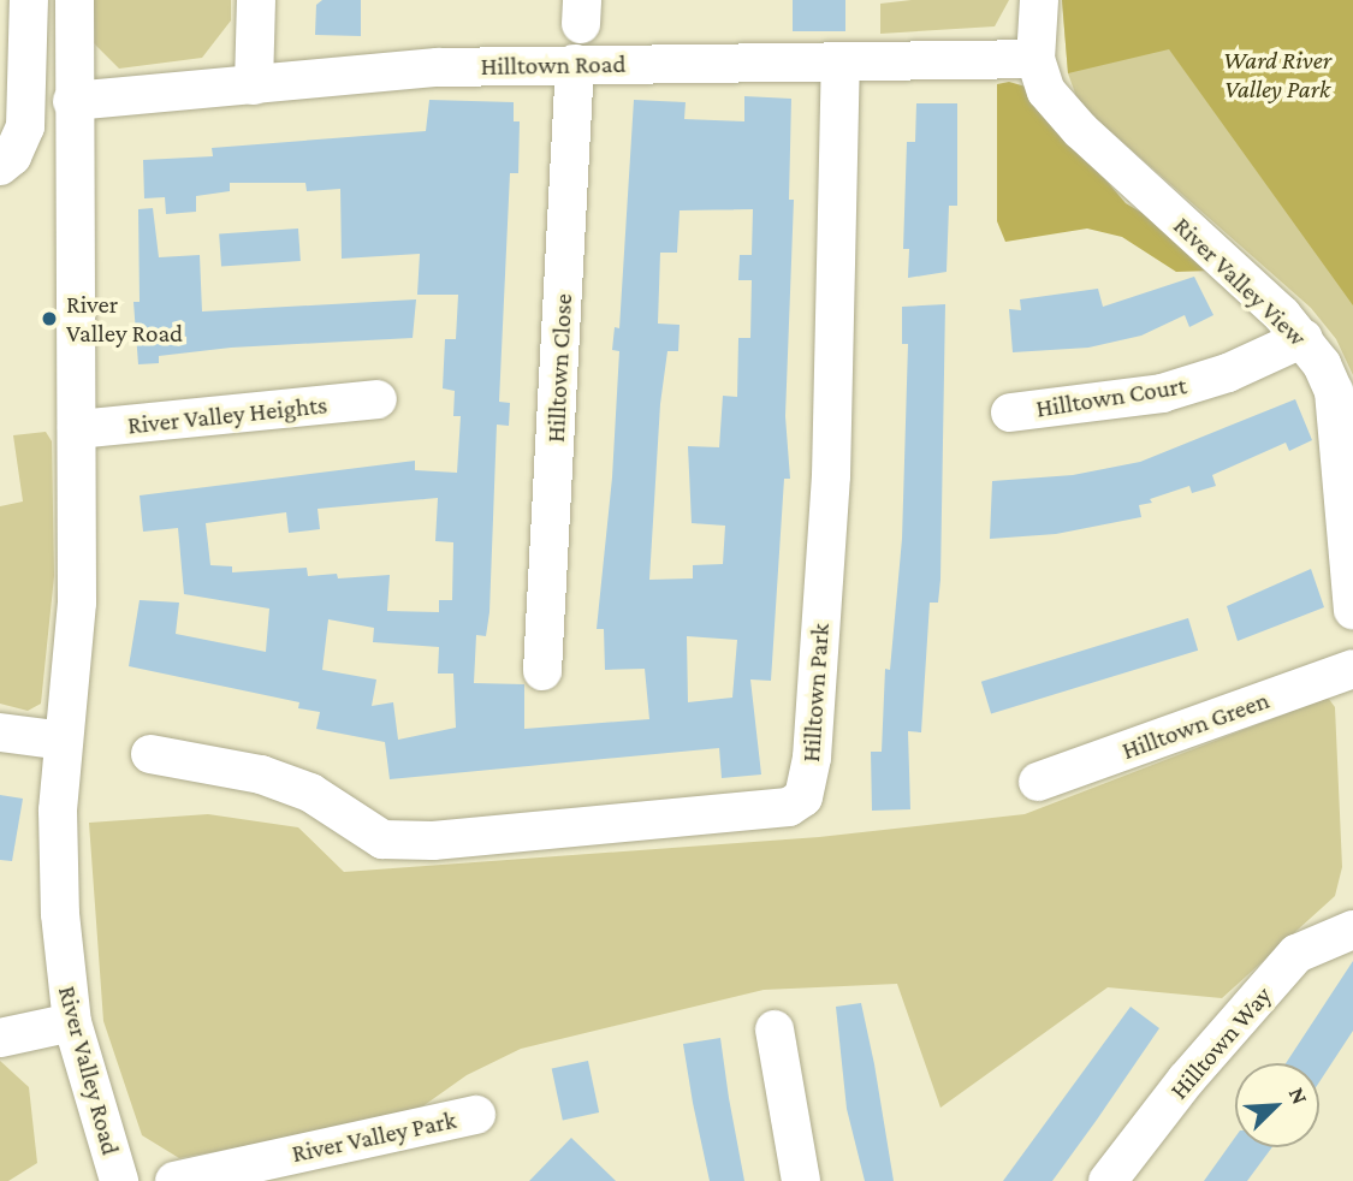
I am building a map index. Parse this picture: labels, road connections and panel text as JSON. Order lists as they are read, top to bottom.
{
  "streets": {
    "street": [
      "Hilltown Road",
      "River Valley View",
      "Hilltown Close",
      "Hilltown Court",
      "River Valley Heights",
      "Hilltown Park",
      "Hilltown Green",
      "Hilltown Way",
      "River Valley Road",
      "River Valley Park"
    ]
  },
  "crossings": [
    ["Hilltown Road", "River Valley View"],
    ["Hilltown Road", "Hilltown Close"],
    ["Hilltown Road", "Hilltown Park"],
    ["Hilltown Road", "River Valley Road"],
    ["River Valley View", "Hilltown Court"],
    ["River Valley Heights", "River Valley Road"]
  ],
  "parks": ["Ward River Valley Park"],
  "places": ["River Valley Road"],
  "north": "top right"
}
